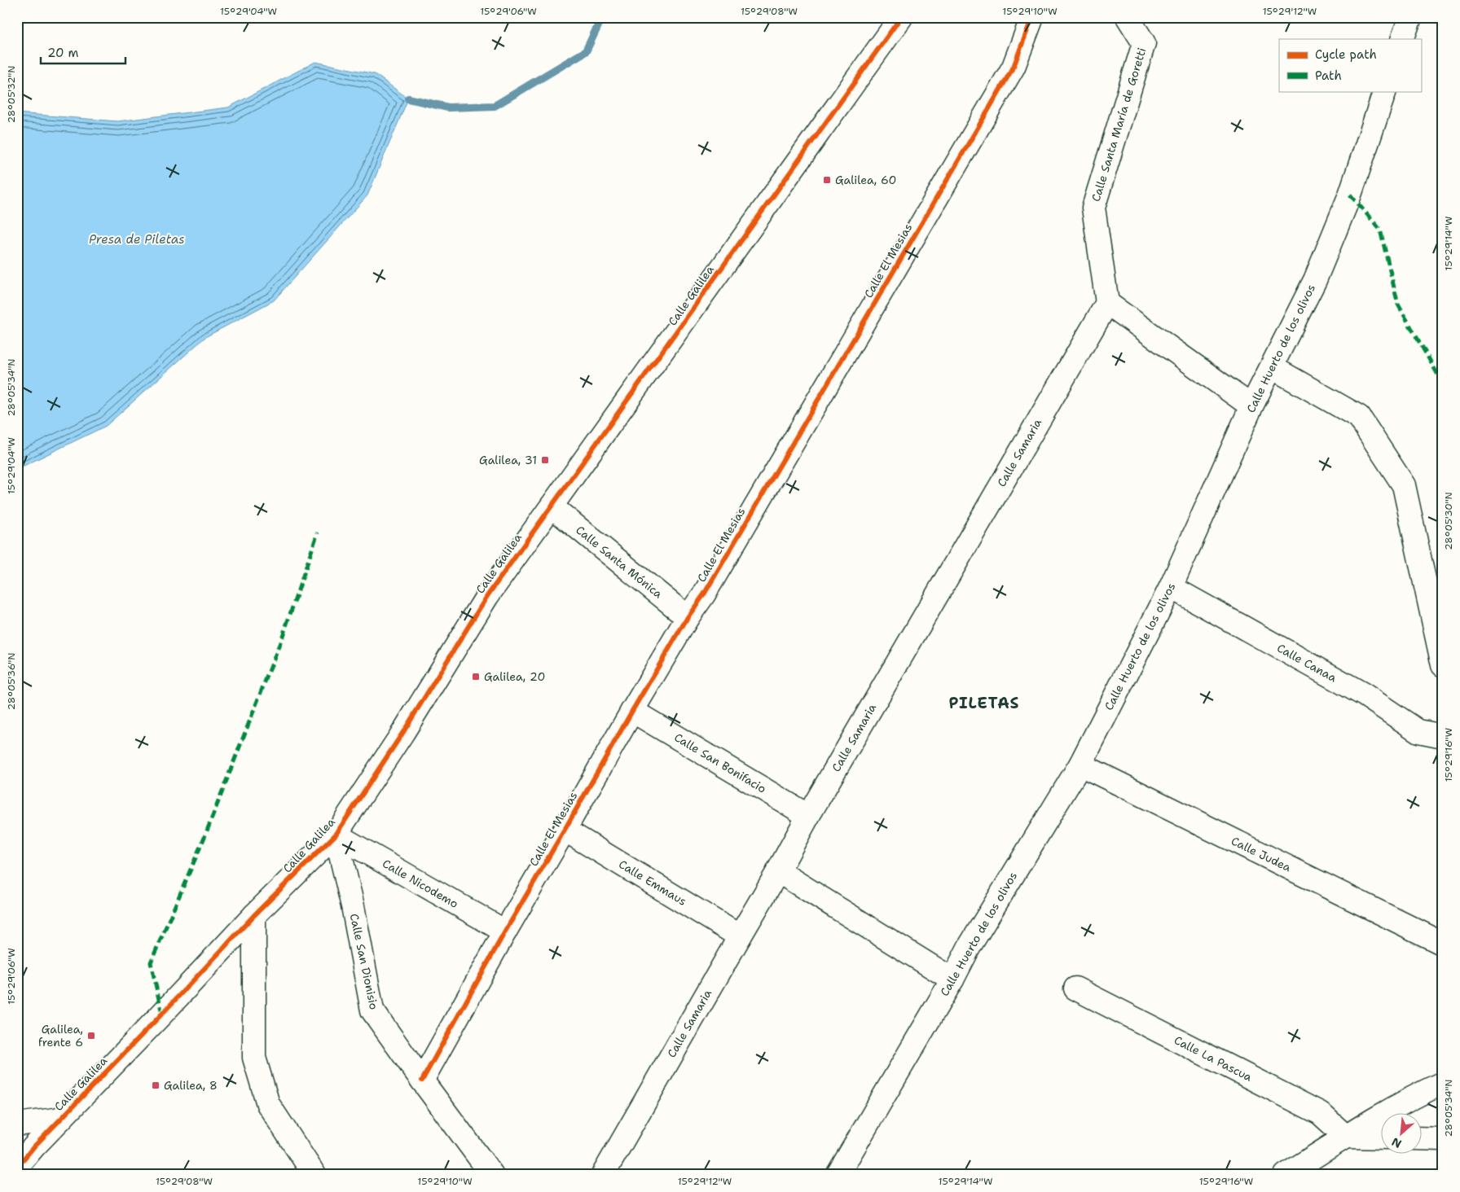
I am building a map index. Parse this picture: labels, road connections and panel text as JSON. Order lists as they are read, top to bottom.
{
  "streets": {
    "street": [
      "Calle Santa María de Goretti",
      "Calle El Mesias",
      "Calle Galilea",
      "Calle Huerto de los olivos",
      "Calle Samaria",
      "Calle Santa Mónica",
      "Calle Canaa",
      "Calle San Bonifacio",
      "Calle Judea",
      "Calle Emmaus",
      "Calle Nicodemo",
      "Calle San Dionisio",
      "Calle La Pascua"
    ]
  },
  "crossings": [
    ["Calle Santa María de Goretti", "Calle Samaria"],
    ["Calle El Mesias", "Calle Santa Mónica"],
    ["Calle El Mesias", "Calle San Bonifacio"],
    ["Calle El Mesias", "Calle Emmaus"],
    ["Calle El Mesias", "Calle Nicodemo"],
    ["Calle El Mesias", "Calle San Dionisio"],
    ["Calle Galilea", "Calle Santa Mónica"],
    ["Calle Galilea", "Calle Nicodemo"],
    ["Calle Galilea", "Calle San Dionisio"],
    ["Calle Huerto de los olivos", "Calle Canaa"],
    ["Calle Huerto de los olivos", "Calle Judea"],
    ["Calle Samaria", "Calle San Bonifacio"],
    ["Calle Samaria", "Calle Emmaus"],
    ["Calle Nicodemo", "Calle San Dionisio"]
  ],
  "districts": ["PILETAS"],
  "water": ["Presa de Piletas"],
  "places": {
    "transit": [
      "Galilea, 60",
      "Galilea, 31",
      "Galilea, 20",
      "Galilea, frente 6",
      "Galilea, 8"
    ]
  },
  "legend": ["Cycle path", "Path"],
  "scale_bar": "20 m",
  "north": "bottom left",
  "coordinates": [
    "15°29'04\"W",
    "15°29'06\"W",
    "15°29'08\"W",
    "15°29'10\"W",
    "15°29'12\"W",
    "28°05'32\"N",
    "15°29'14\"W",
    "28°05'34\"N",
    "28°05'30\"N",
    "28°05'36\"N",
    "15°29'16\"W"
  ]
}
